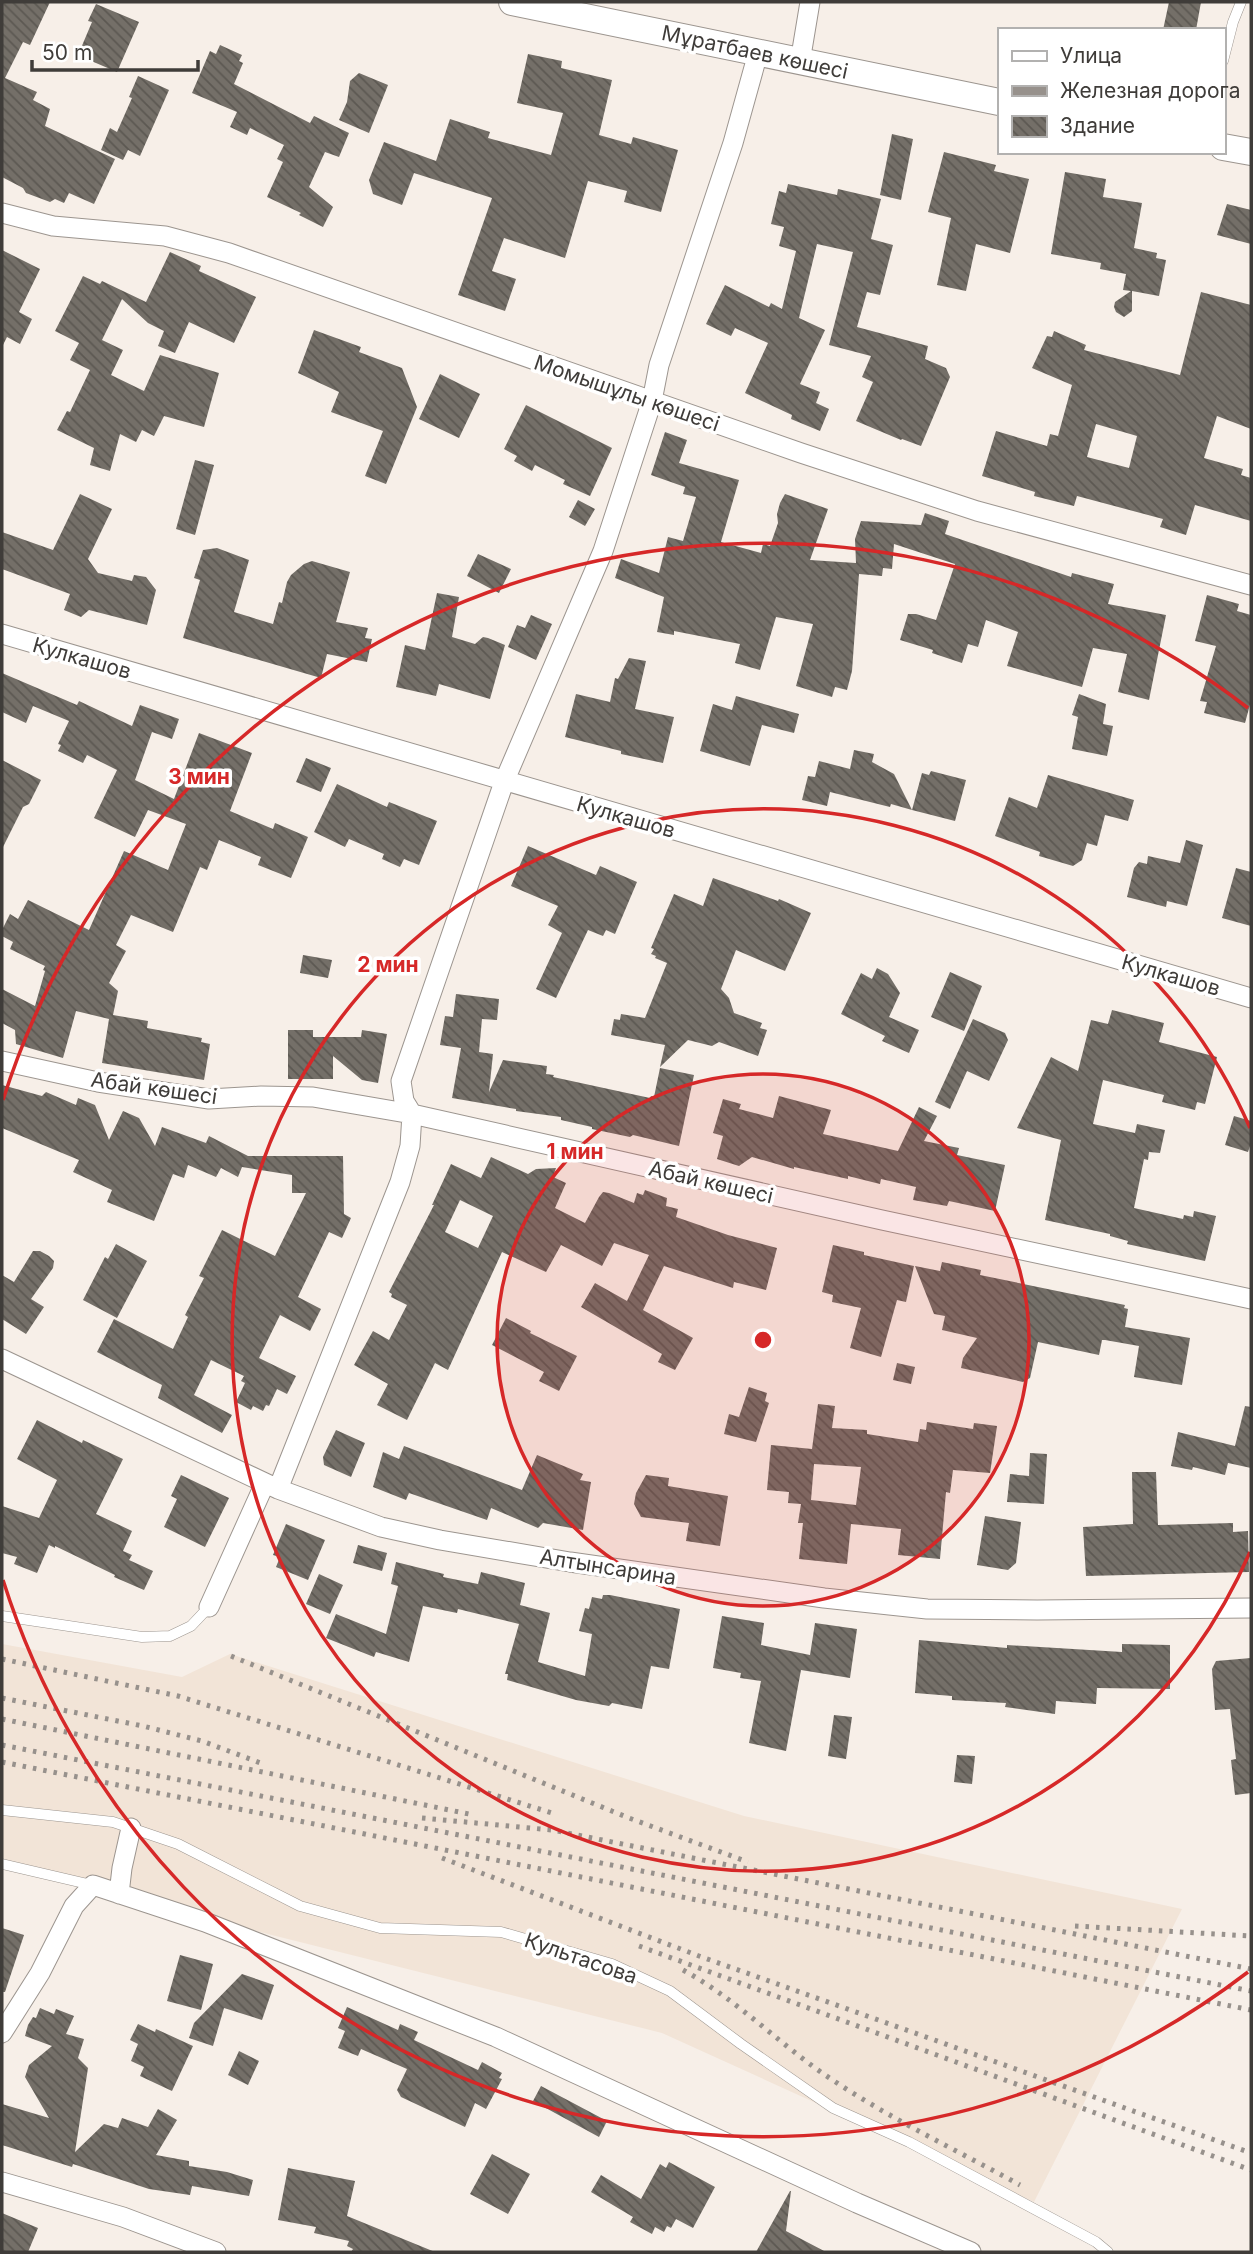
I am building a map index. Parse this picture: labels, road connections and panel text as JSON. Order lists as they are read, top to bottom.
{
  "streets": {
    "street": [
      "Мұратбаев көшесі",
      "Момышұлы көшесі",
      "Кулкашов",
      "Абай көшесі",
      "Алтынсарина"
    ],
    "lane": ["Культасова"]
  },
  "legend": ["Улица", "Железная дорога", "Здание"],
  "scale_bar": "50 m",
  "rings": ["3 мин", "2 мин", "1 мин"]
}
